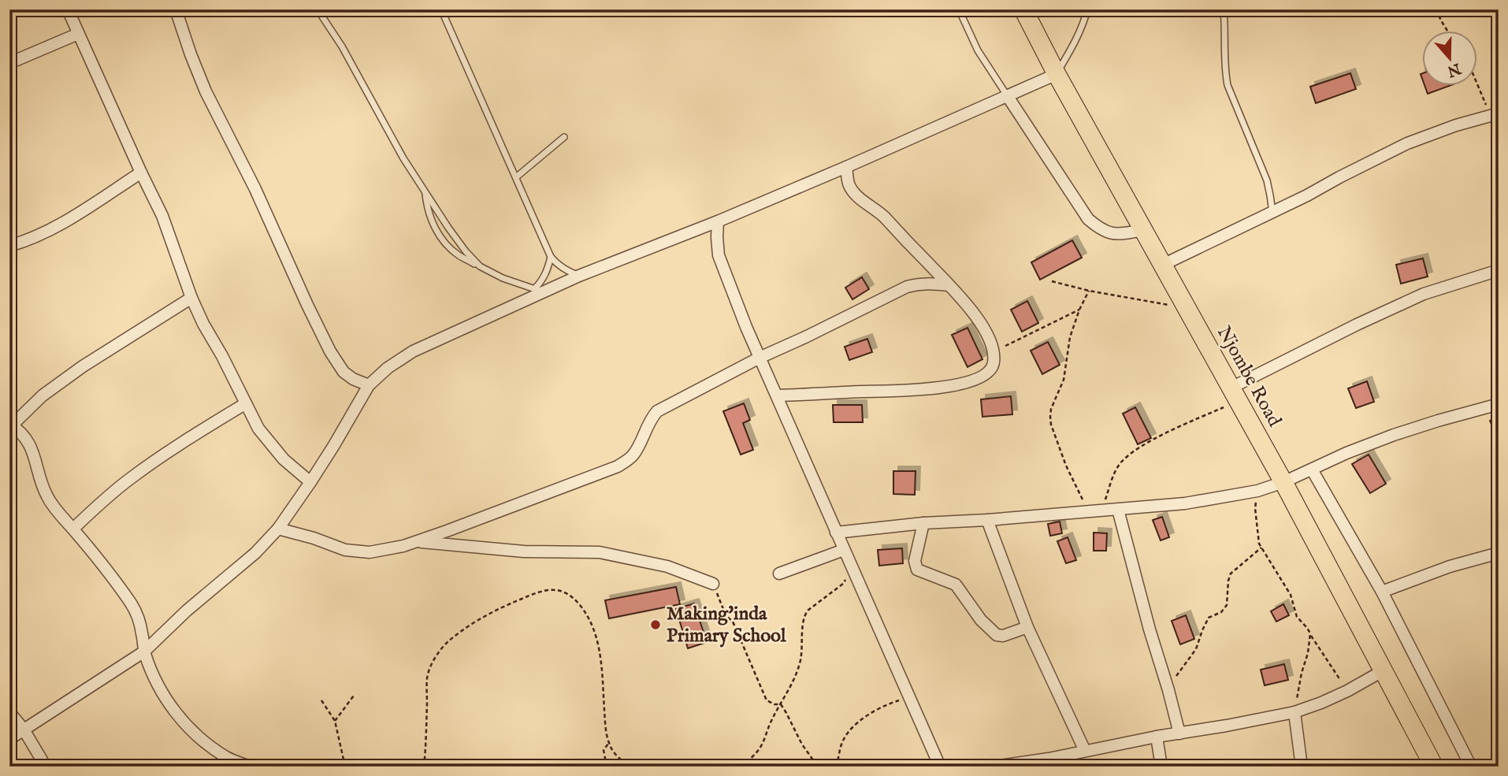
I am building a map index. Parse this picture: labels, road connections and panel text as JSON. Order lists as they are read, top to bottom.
{
  "streets": {
    "highway": ["Njombe Road"]
  },
  "places": ["Making'inda Primary School"],
  "north": "bottom"
}
